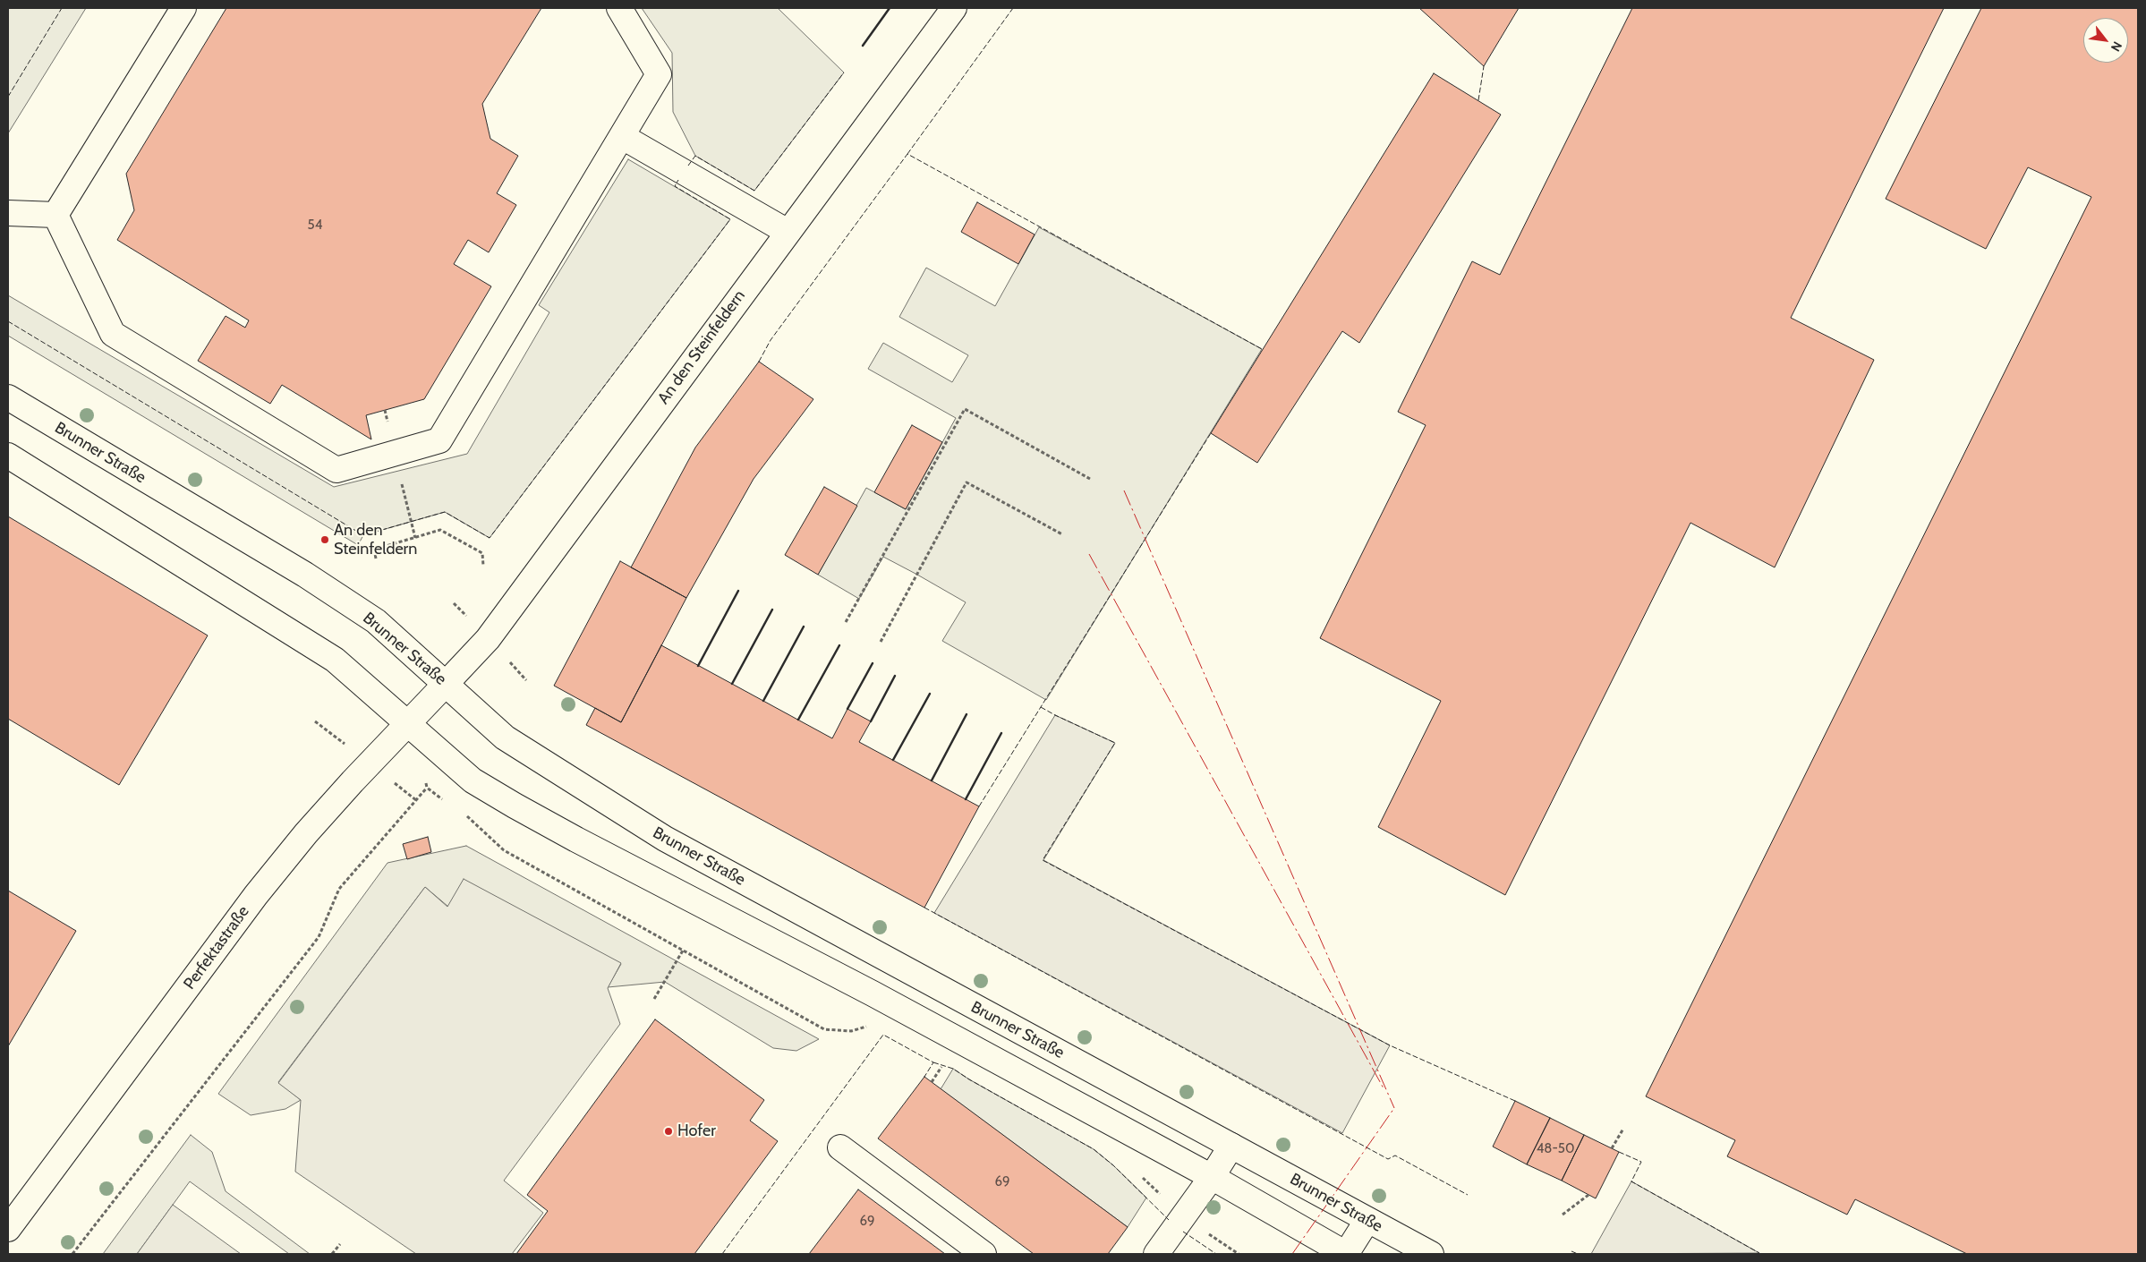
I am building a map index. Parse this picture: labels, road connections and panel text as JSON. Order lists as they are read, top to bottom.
{
  "streets": {
    "main road": ["An den Steinfeldern", "Brunner Straße", "Perfektastraße"]
  },
  "crossings": [
    ["An den Steinfeldern", "Brunner Straße"],
    ["An den Steinfeldern", "Perfektastraße"],
    ["Brunner Straße", "Perfektastraße"]
  ],
  "places": ["An den Steinfeldern", "Hofer"],
  "house_numbers": [
    "54",
    "48-50",
    "69",
    "69"
  ],
  "north": "bottom right"
}
